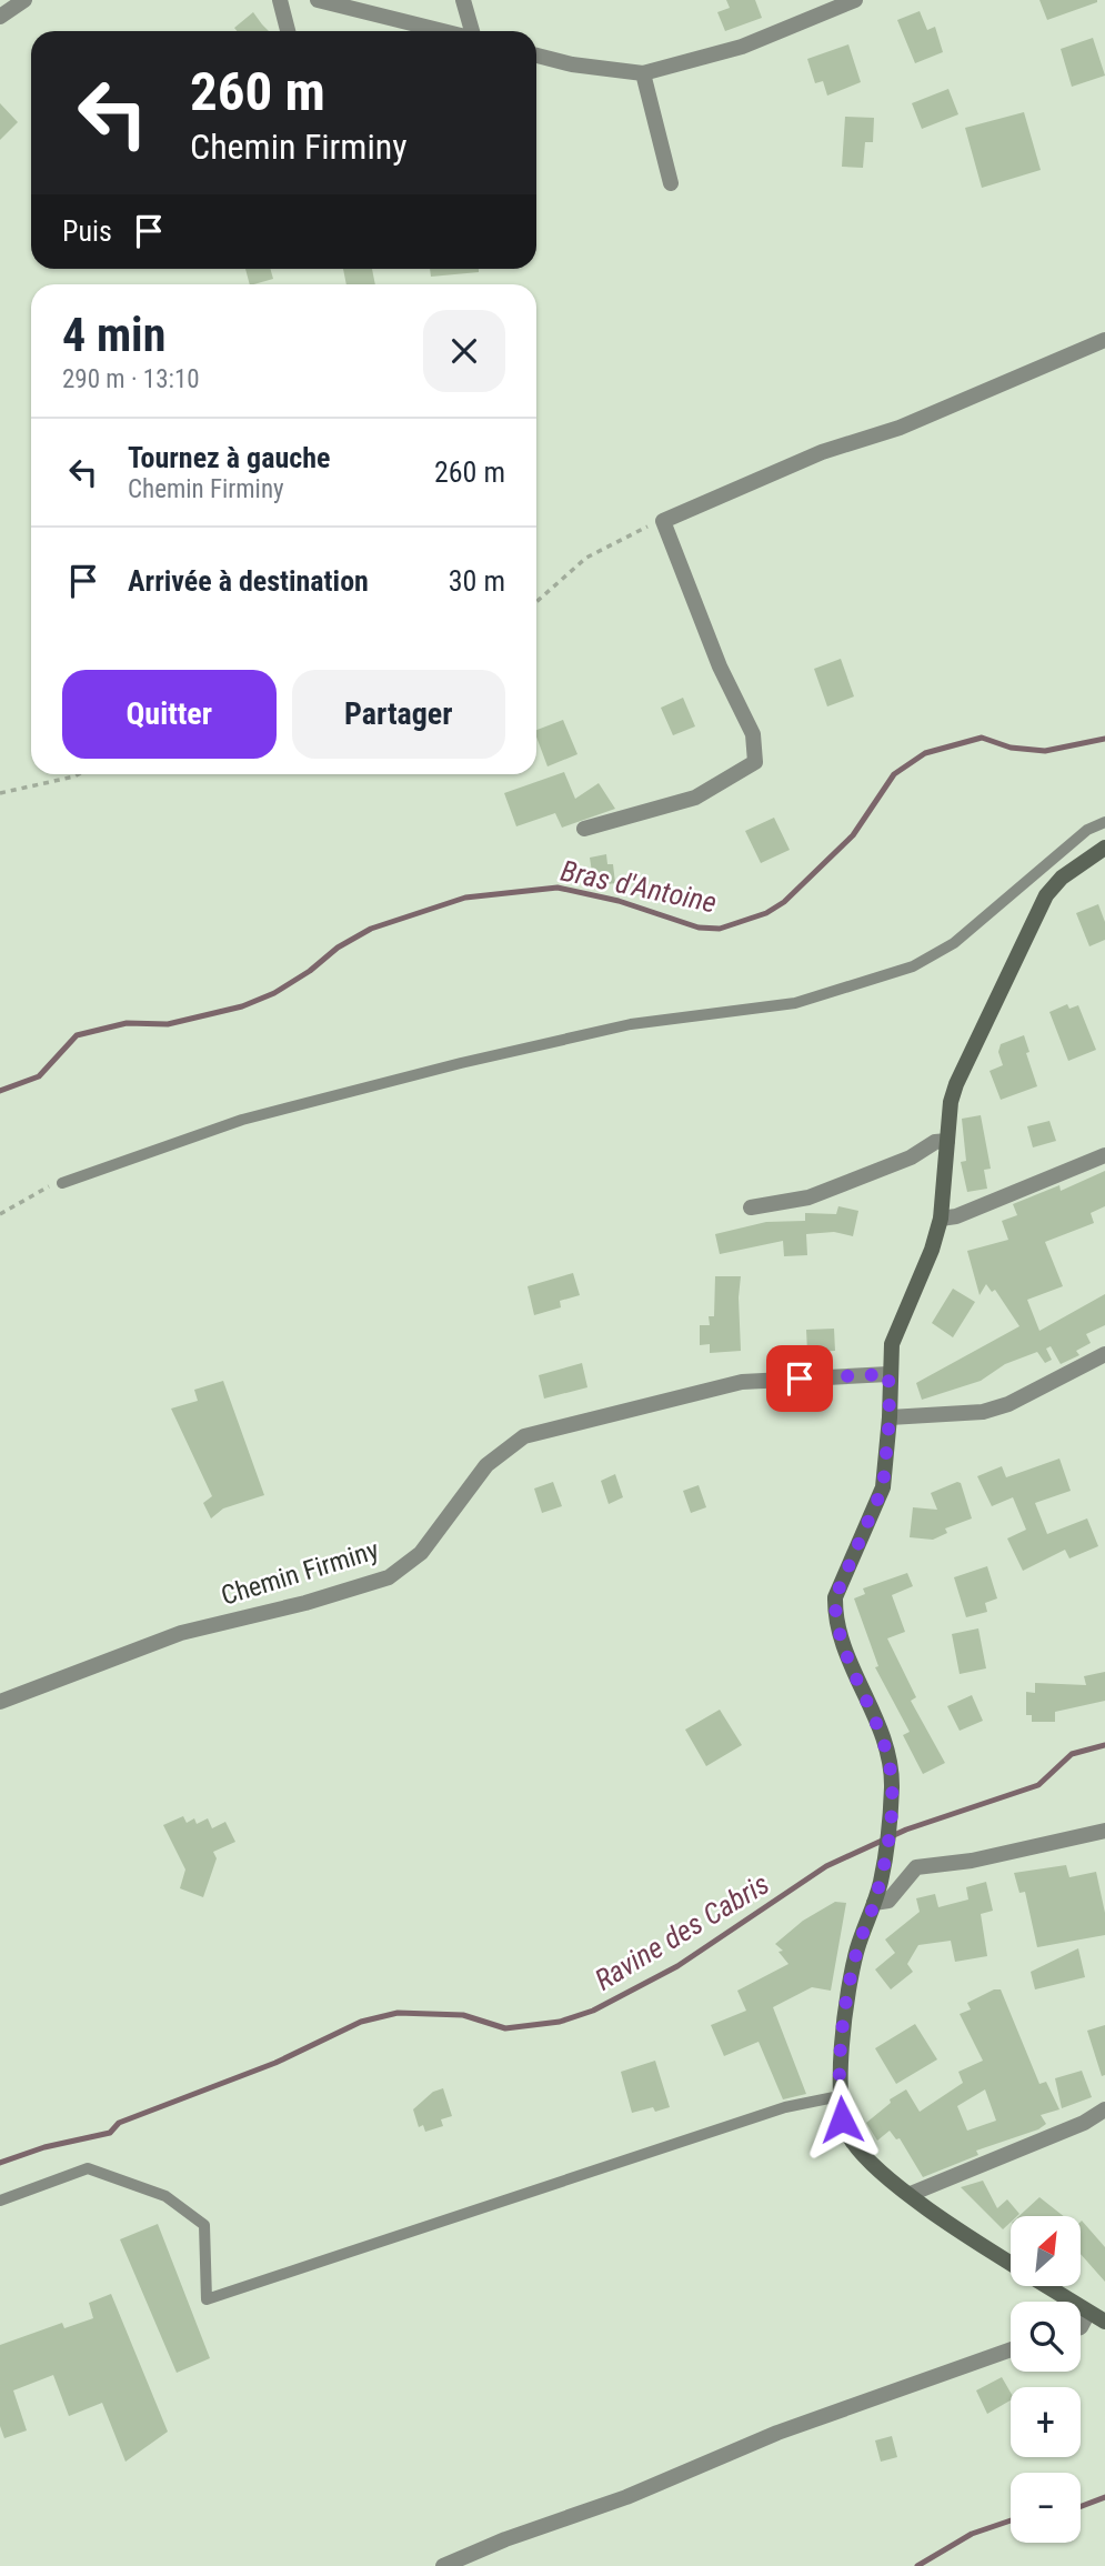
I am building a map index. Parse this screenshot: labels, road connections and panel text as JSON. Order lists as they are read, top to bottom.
{
  "streets": {
    "street": ["Chemin Firminy"]
  },
  "water": ["Bras d'Antoine", "Ravine des Cabris"],
  "north": "top right",
  "page": {
    "turn": ["260 m", "Chemin Firminy"],
    "then": "Puis",
    "heading": ["4 min", "290 m · 13:10"],
    "list": [
      {
        "name": "Tournez à gauche",
        "note": "Chemin Firminy",
        "value": "260 m"
      },
      {
        "name": "Arrivée à destination",
        "value": "30 m"
      }
    ],
    "buttons": ["Quitter", "Partager"],
    "map_buttons": ["+", "−"]
  }
}
